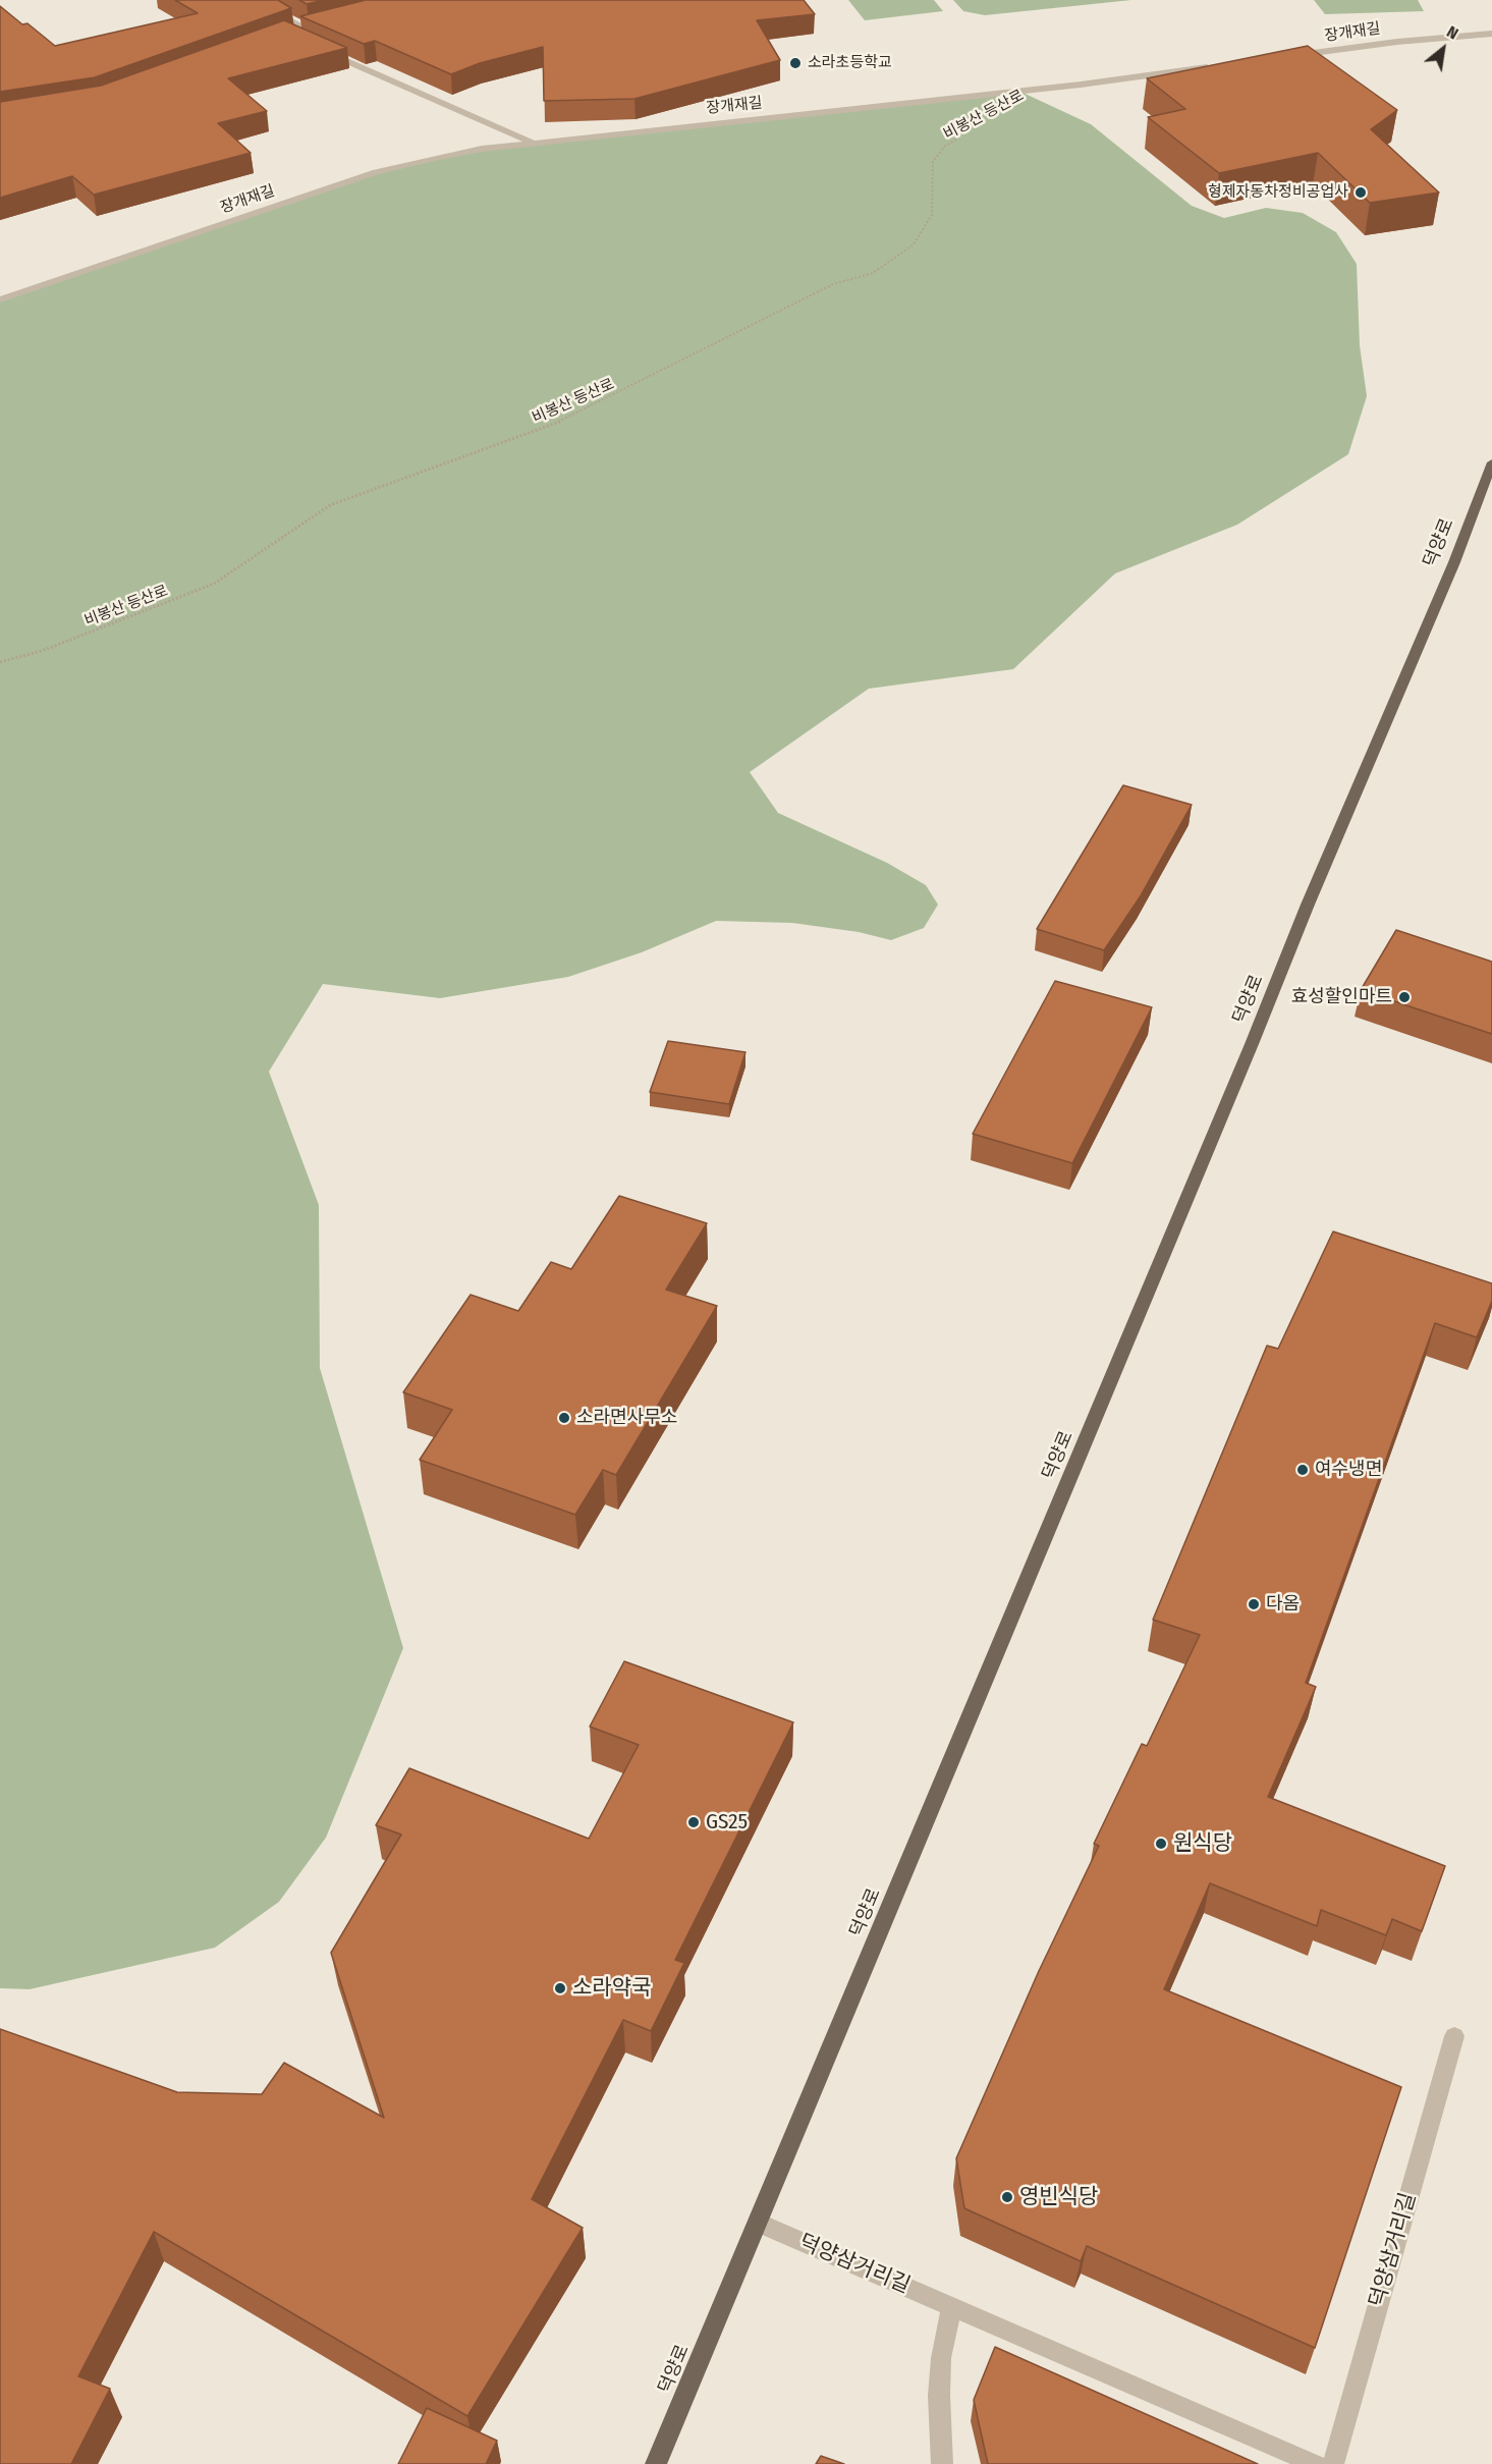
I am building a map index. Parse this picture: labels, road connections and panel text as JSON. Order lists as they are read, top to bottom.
{
  "streets": {
    "main road": ["덕양로"],
    "street": ["장개재길", "덕양삼거리길"],
    "path": ["비봉산 등산로"]
  },
  "crossings": [
    ["덕양로", "덕양삼거리길"]
  ],
  "places": [
    "소라초등학교",
    "형제자동차정비공업사",
    "효성할인마트",
    "소라면사무소",
    "여수냉면",
    "다옴",
    "GS25",
    "원식당",
    "소라약국",
    "영빈식당"
  ],
  "north": "top right"
}
